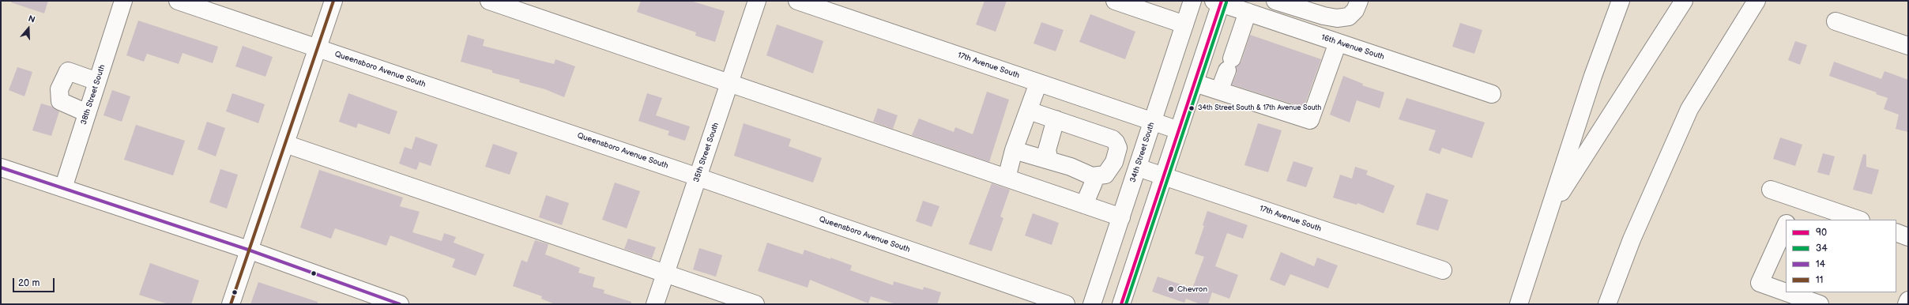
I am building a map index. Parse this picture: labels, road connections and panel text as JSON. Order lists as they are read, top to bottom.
{
  "streets": {
    "main road": [
      "16th Avenue South",
      "17th Avenue South",
      "Queensboro Avenue South",
      "38th Street South",
      "35th Street South",
      "34th Street South"
    ]
  },
  "crossings": [
    ["17th Avenue South", "34th Street South"],
    ["Queensboro Avenue South", "35th Street South"]
  ],
  "places": ["34th Street South & 17th Avenue South", "Chevron"],
  "lines": [
    "transit line 90",
    "transit line 11",
    "transit line 34",
    "transit line 14"
  ],
  "legend": [
    "90",
    "34",
    "14",
    "11"
  ],
  "scale_bar": "20 m",
  "north": "top"
}
